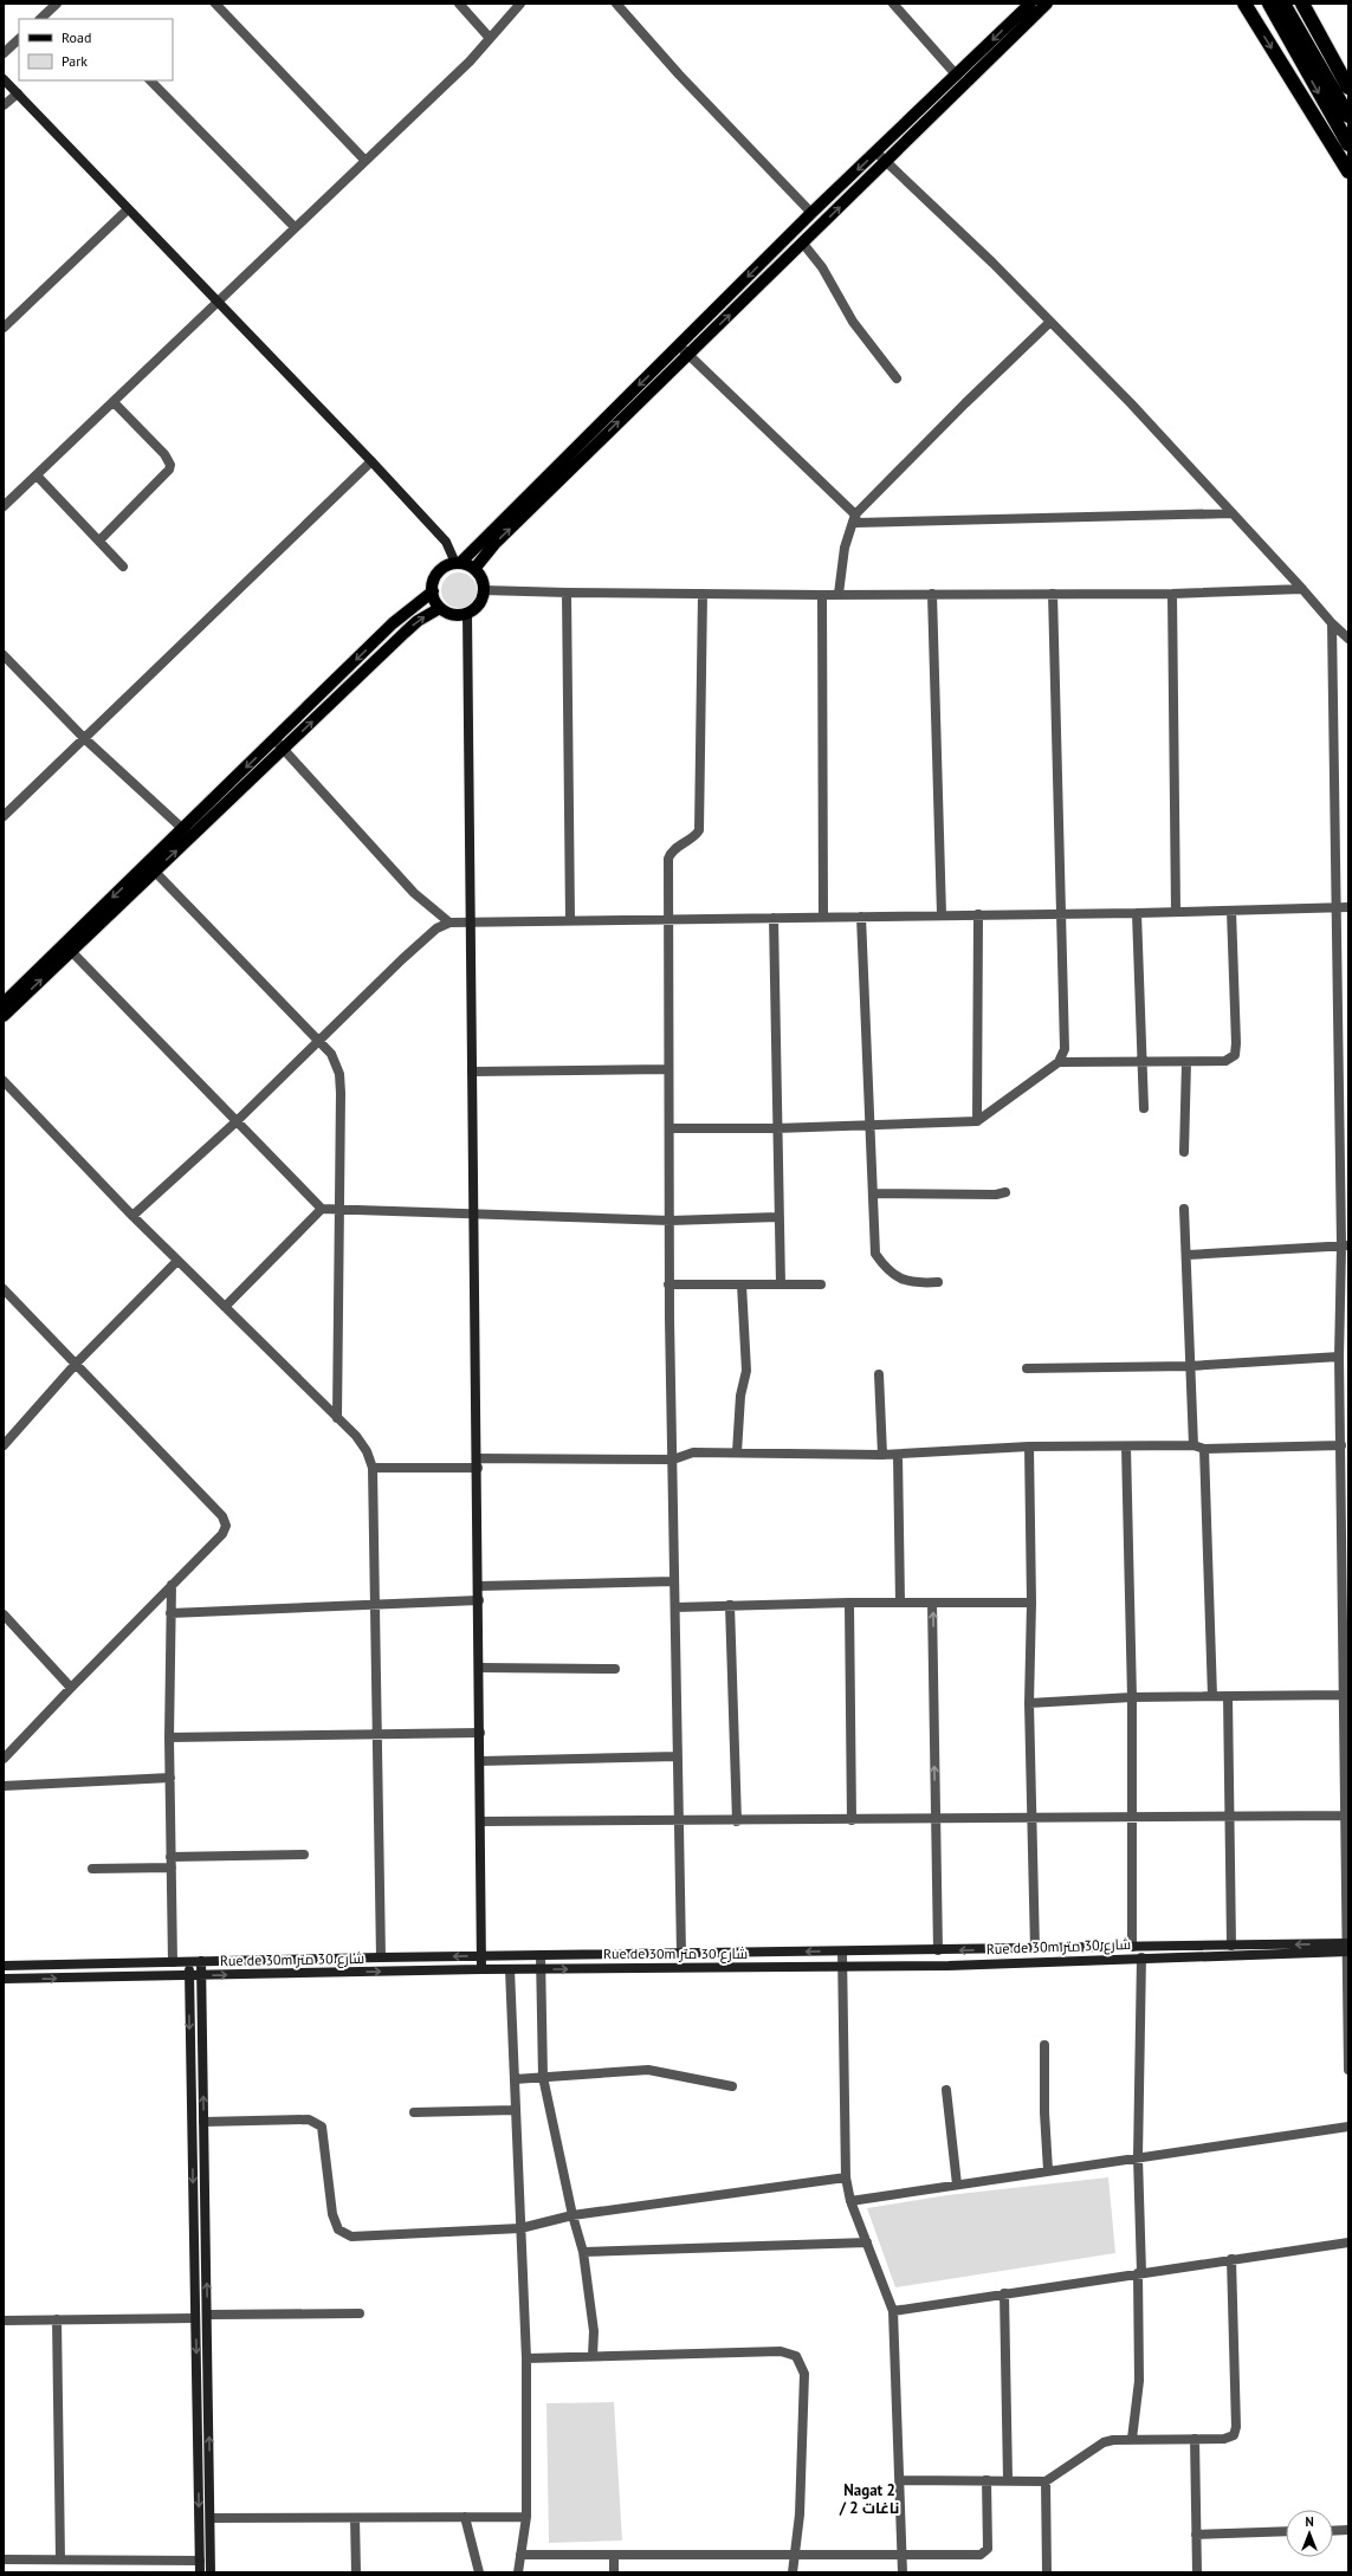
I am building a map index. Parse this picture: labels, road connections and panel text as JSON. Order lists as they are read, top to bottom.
{
  "streets": {
    "street": ["Rue de 30m شارع 30 متر"]
  },
  "districts": ["Nagat 2 / ناغات 2"],
  "legend": ["Road", "Park"],
  "north": "top"
}
